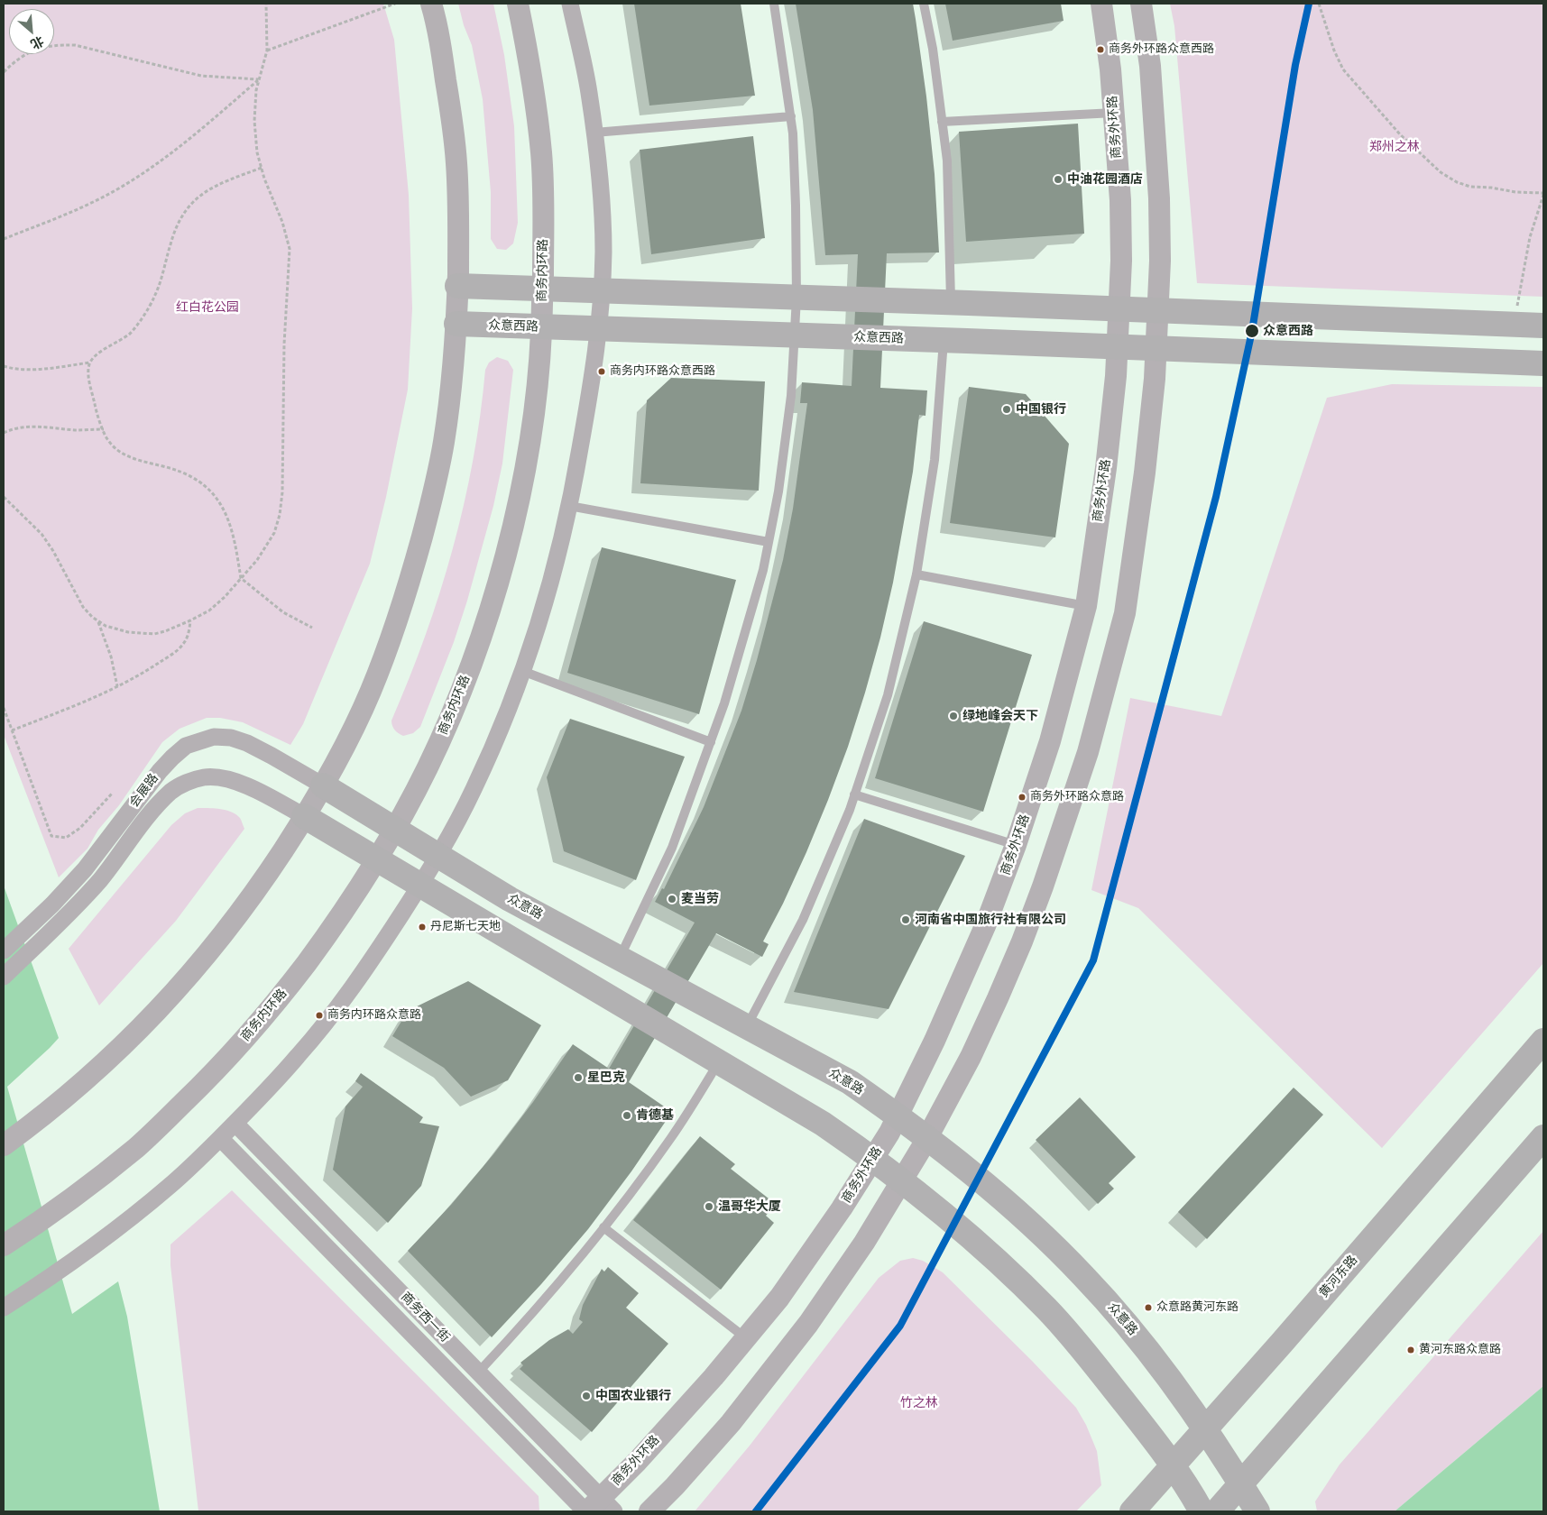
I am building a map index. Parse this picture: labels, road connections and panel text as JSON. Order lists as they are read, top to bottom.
{
  "streets": {
    "main road": ["众意西路", "众意路", "黄河东路"],
    "street": [
      "商务外环路",
      "商务内环路",
      "会展路",
      "商务西一街"
    ]
  },
  "crossings": [
    ["商务外环路", "众意西路"],
    ["商务外环路", "众意路"],
    ["商务外环路", "商务西一街"],
    ["商务内环路", "众意西路"],
    ["商务内环路", "众意路"],
    ["会展路", "众意路"],
    ["众意路", "黄河东路"]
  ],
  "parks": ["郑州之林", "红白花公园", "竹之林"],
  "places": [
    "商务外环路众意西路",
    "中油花园酒店",
    "众意西路",
    "商务内环路众意西路",
    "中国银行",
    "绿地峰会天下",
    "商务外环路众意路",
    "麦当劳",
    "河南省中国旅行社有限公司",
    "丹尼斯七天地",
    "商务内环路众意路",
    "星巴克",
    "肯德基",
    "温哥华大厦",
    "众意路黄河东路",
    "黄河东路众意路",
    "中国农业银行"
  ],
  "north": "bottom right"
}
